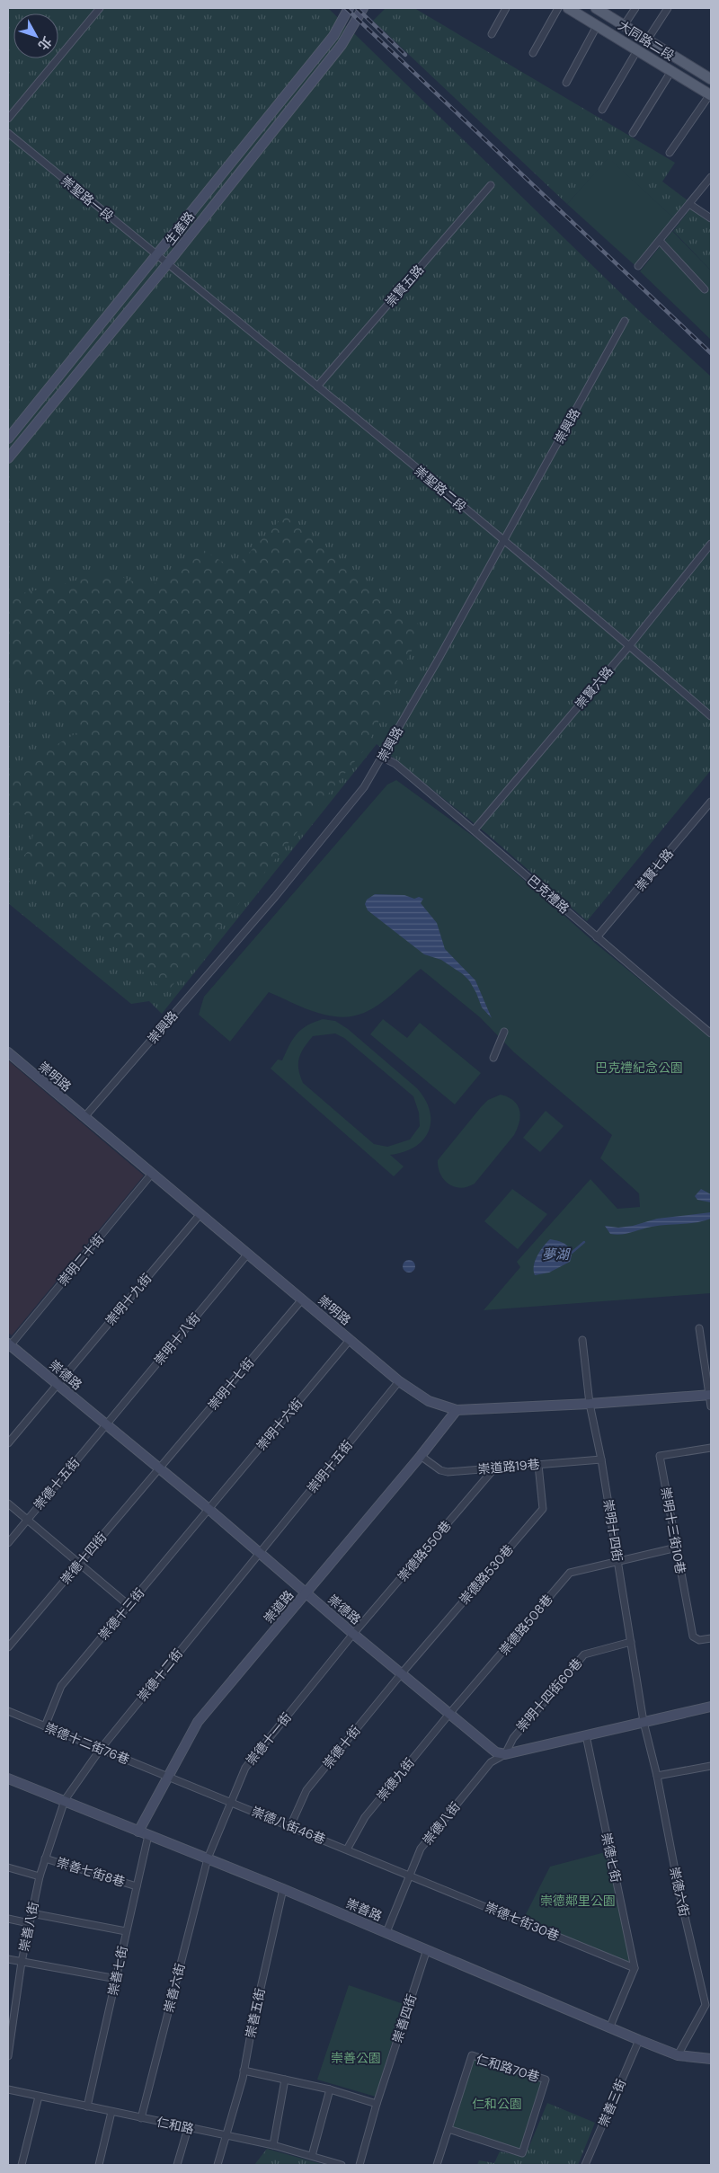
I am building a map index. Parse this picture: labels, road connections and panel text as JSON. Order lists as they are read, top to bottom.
{
  "streets": {
    "main road": ["大同路二段"],
    "street": [
      "崇聖路一段",
      "生產路",
      "崇賢五路",
      "崇興路",
      "崇聖路二段",
      "崇賢六路",
      "崇賢七路",
      "巴克禮路",
      "崇明路",
      "崇明二十街",
      "崇明十九街",
      "崇明十八街",
      "崇德路",
      "崇明十七街",
      "崇明十六街",
      "崇明十五街",
      "崇道路19巷",
      "崇德十五街",
      "崇明十四街",
      "崇明十三街10巷",
      "崇德路550巷",
      "崇德十四街",
      "崇德路530巷",
      "崇道路",
      "崇德十三街",
      "崇德路508巷",
      "崇德十二街",
      "崇明十四街60巷",
      "崇德十一街",
      "崇德十二街76巷",
      "崇德十街",
      "崇德九街",
      "崇德八街",
      "崇德八街46巷",
      "崇德七街",
      "崇善七街8巷",
      "崇德六街",
      "崇善路",
      "崇德七街30巷",
      "崇善八街",
      "崇善七街",
      "崇善六街",
      "崇善五街",
      "崇善四街",
      "仁和路70巷",
      "崇善三街",
      "仁和路"
    ]
  },
  "crossings": [
    ["崇聖路一段", "生產路"],
    ["崇聖路一段", "崇聖路二段"],
    ["生產路", "崇聖路二段"],
    ["崇賢五路", "崇聖路二段"],
    ["崇興路", "崇聖路二段"],
    ["崇興路", "巴克禮路"],
    ["崇興路", "崇明路"],
    ["崇聖路二段", "崇賢六路"],
    ["崇賢六路", "巴克禮路"],
    ["崇賢七路", "巴克禮路"],
    ["崇明路", "崇明二十街"],
    ["崇明路", "崇明十九街"],
    ["崇明路", "崇明十八街"],
    ["崇明路", "崇明十七街"],
    ["崇明路", "崇明十六街"],
    ["崇明路", "崇明十五街"],
    ["崇明路", "崇明十四街"],
    ["崇明路", "崇道路"],
    ["崇明二十街", "崇德路"],
    ["崇明十九街", "崇德路"],
    ["崇明十八街", "崇德路"],
    ["崇明十八街", "崇德十五街"],
    ["崇德路", "崇明十七街"],
    ["崇德路", "崇明十六街"],
    ["崇德路", "崇明十五街"],
    ["崇德路", "崇德十五街"],
    ["崇德路", "崇德路550巷"],
    ["崇德路", "崇德十四街"],
    ["崇德路", "崇德路530巷"],
    ["崇德路", "崇道路"],
    ["崇德路", "崇德十三街"],
    ["崇德路", "崇德路508巷"],
    ["崇德路", "崇德十二街"],
    ["崇德路", "崇明十四街60巷"],
    ["崇德路", "崇德十一街"],
    ["崇德路", "崇德十街"],
    ["崇德路", "崇德九街"],
    ["崇德路", "崇德八街"],
    ["崇明十七街", "崇德十四街"],
    ["崇明十六街", "崇德十三街"],
    ["崇明十五街", "崇德十二街"],
    ["崇道路19巷", "崇明十四街"],
    ["崇道路19巷", "崇德路550巷"],
    ["崇道路19巷", "崇德路530巷"],
    ["崇道路19巷", "崇道路"],
    ["崇明十四街", "崇德路508巷"],
    ["崇明十四街", "崇明十四街60巷"],
    ["崇明十四街", "崇德六街"],
    ["崇明十三街10巷", "崇德路508巷"],
    ["崇德路550巷", "崇德十一街"],
    ["崇德路530巷", "崇德十街"],
    ["崇道路", "崇德十二街76巷"],
    ["崇道路", "崇德八街46巷"],
    ["崇道路", "崇善路"],
    ["崇德十三街", "崇德十二街76巷"],
    ["崇德路508巷", "崇德九街"],
    ["崇德十二街", "崇德十二街76巷"],
    ["崇德十二街", "崇善路"],
    ["崇德十二街", "崇善八街"],
    ["崇明十四街60巷", "崇德八街"],
    ["崇德十一街", "崇德八街46巷"],
    ["崇德十一街", "崇善路"],
    ["崇德十一街", "崇善六街"],
    ["崇德十二街76巷", "崇德八街46巷"],
    ["崇德十街", "崇德八街46巷"],
    ["崇德九街", "崇德八街46巷"],
    ["崇德八街", "崇德八街46巷"],
    ["崇德八街", "崇善路"],
    ["崇德八街", "崇德七街30巷"],
    ["崇德八街46巷", "崇德七街30巷"],
    ["崇德七街", "崇德七街30巷"],
    ["崇善七街8巷", "崇善八街"],
    ["崇善七街8巷", "崇善七街"],
    ["崇德六街", "崇善路"],
    ["崇善路", "崇善八街"],
    ["崇善路", "崇善七街"],
    ["崇善路", "崇善六街"],
    ["崇善路", "崇善五街"],
    ["崇善路", "崇善四街"],
    ["崇善路", "崇善三街"],
    ["崇善七街", "仁和路"],
    ["崇善六街", "仁和路"],
    ["崇善五街", "仁和路"]
  ],
  "water": ["夢湖"],
  "parks": [
    "巴克禮紀念公園",
    "崇德鄰里公園",
    "崇善公園",
    "仁和公園"
  ],
  "north": "bottom right"
}
